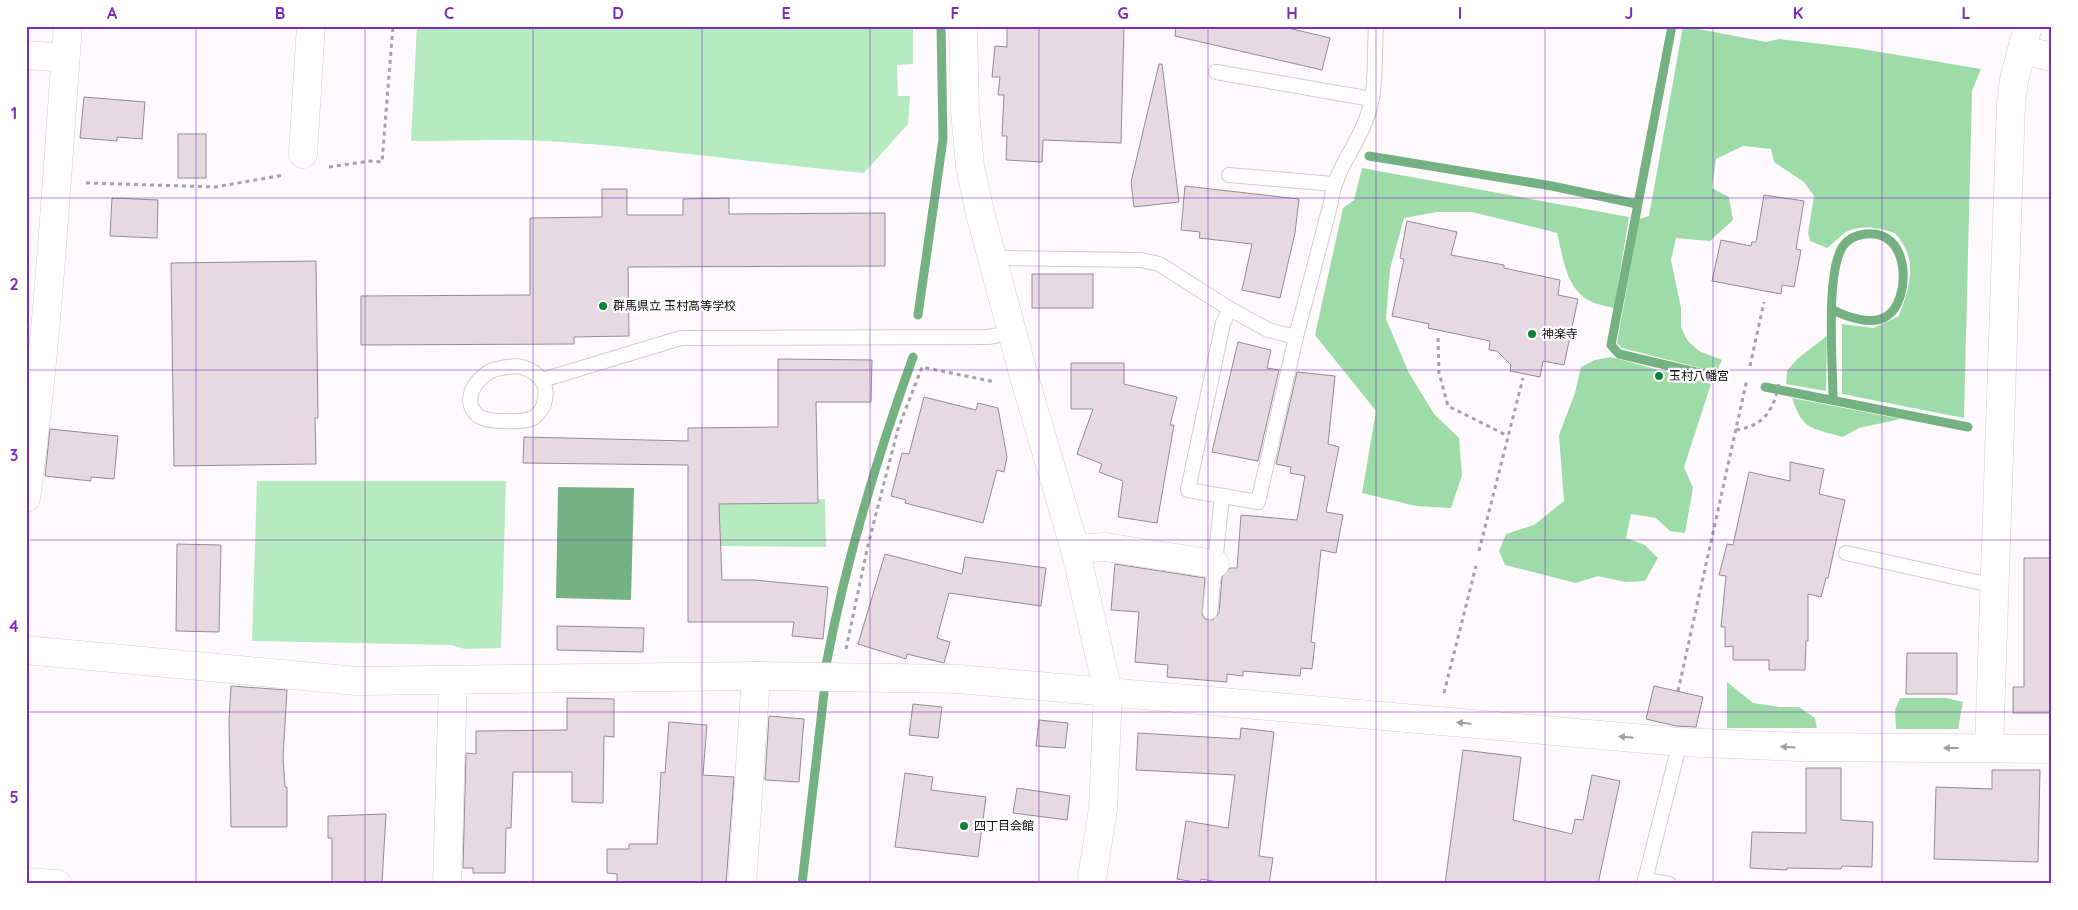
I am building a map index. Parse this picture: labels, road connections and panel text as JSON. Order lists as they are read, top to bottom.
{
  "places": [
    "群馬県立 玉村高等学校",
    "神楽寺",
    "玉村八幡宮",
    "四丁目会館"
  ],
  "grid": {
    "columns": [
      "A",
      "B",
      "C",
      "D",
      "E",
      "F",
      "G",
      "H",
      "I",
      "J",
      "K",
      "L"
    ],
    "rows": [
      "1",
      "2",
      "3",
      "4",
      "5"
    ]
  }
}
